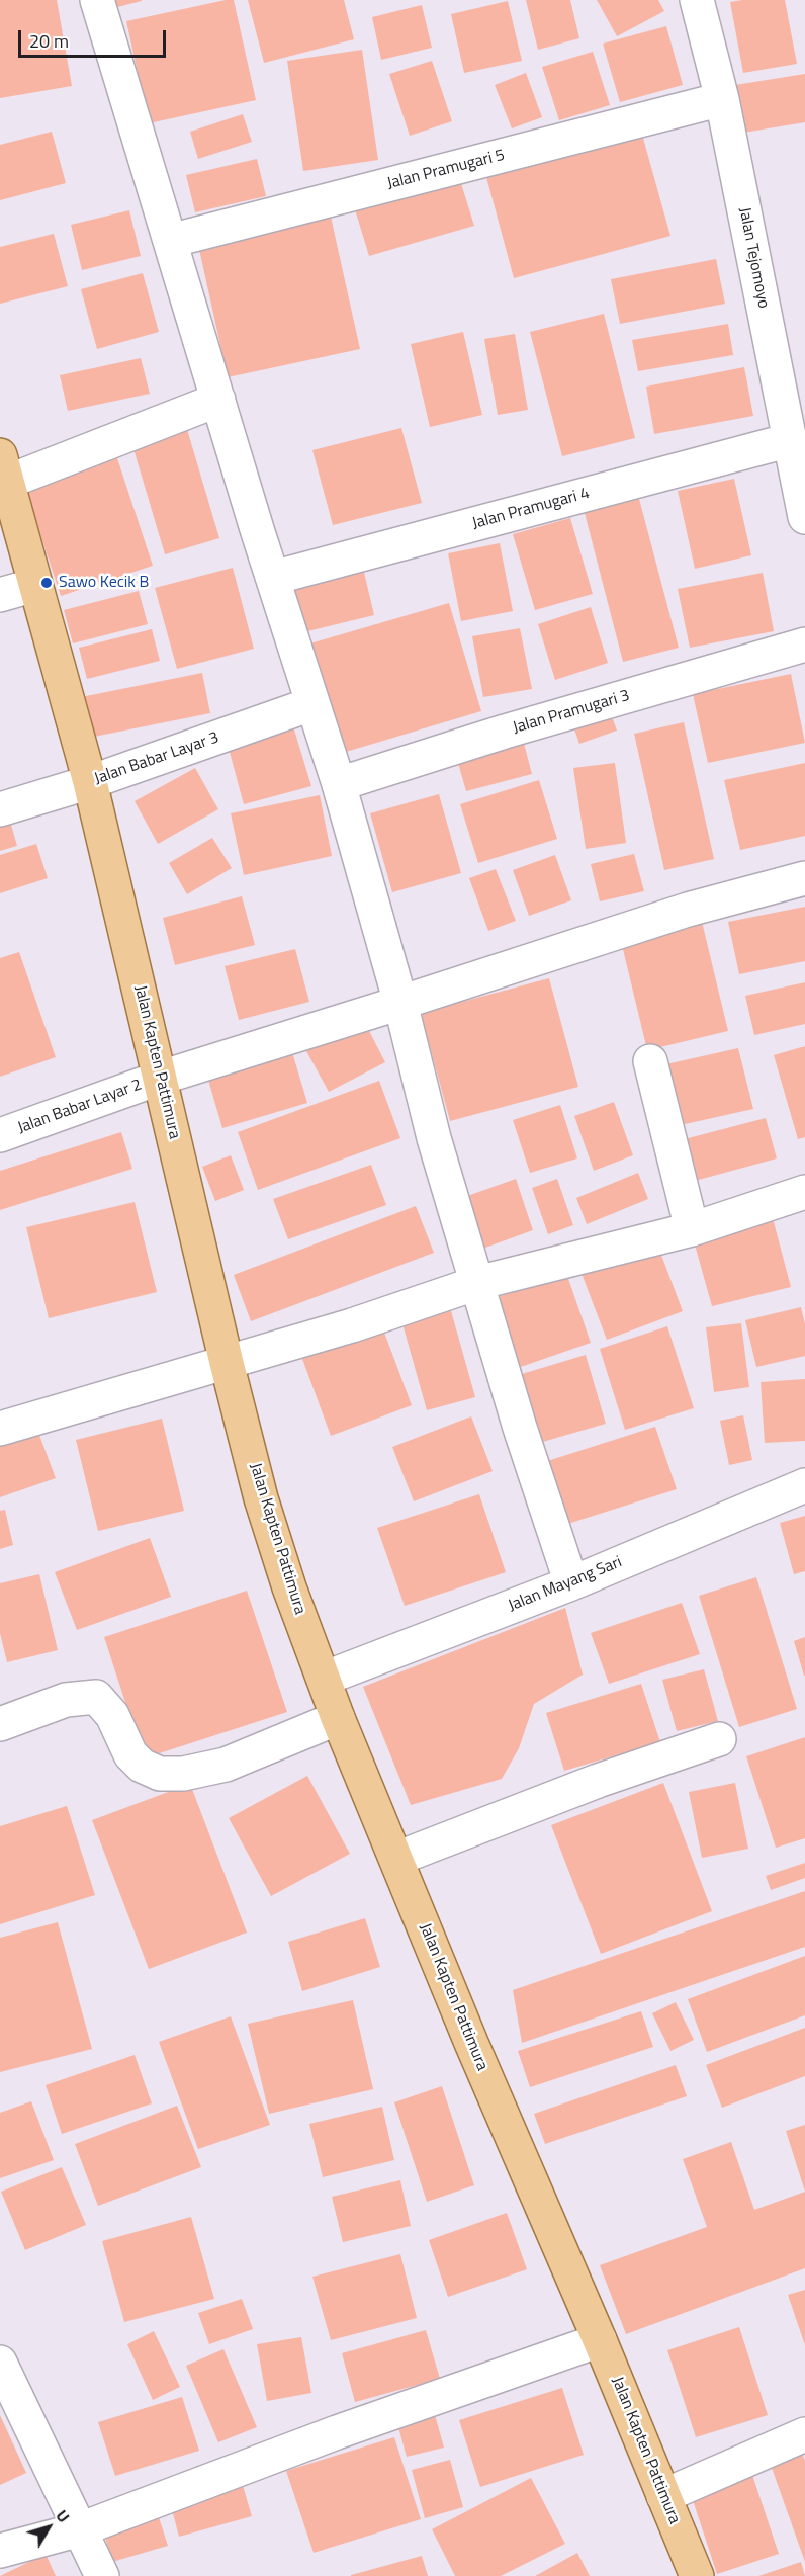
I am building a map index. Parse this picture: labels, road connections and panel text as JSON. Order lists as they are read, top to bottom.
{
  "streets": {
    "main road": ["Jalan Kapten Pattimura"],
    "street": [
      "Jalan Pramugari 5",
      "Jalan Tejomoyo",
      "Jalan Pramugari 4",
      "Jalan Pramugari 3",
      "Jalan Babar Layar 3",
      "Jalan Babar Layar 2",
      "Jalan Mayang Sari"
    ]
  },
  "crossings": [
    ["Jalan Pramugari 5", "Jalan Tejomoyo"],
    ["Jalan Tejomoyo", "Jalan Pramugari 4"],
    ["Jalan Babar Layar 3", "Jalan Kapten Pattimura"],
    ["Jalan Kapten Pattimura", "Jalan Babar Layar 2"],
    ["Jalan Kapten Pattimura", "Jalan Mayang Sari"]
  ],
  "places": ["Sawo Kecik B"],
  "scale_bar": "20 m",
  "north": "top right"
}
